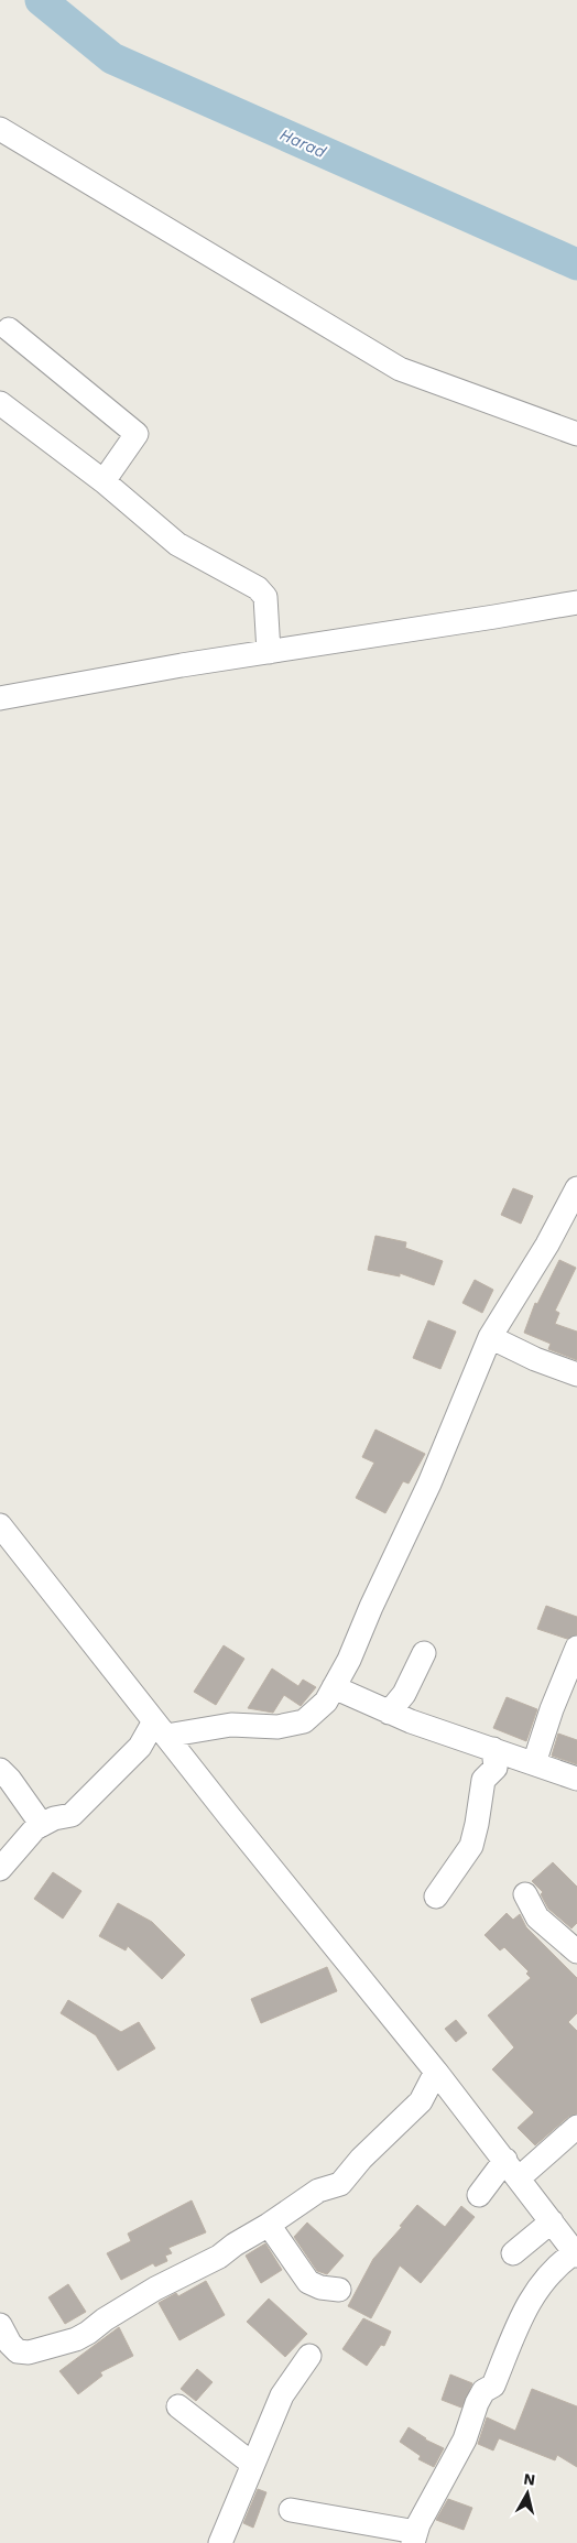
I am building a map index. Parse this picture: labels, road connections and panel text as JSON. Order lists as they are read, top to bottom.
{
  "water": ["Harad"],
  "north": "top"
}
